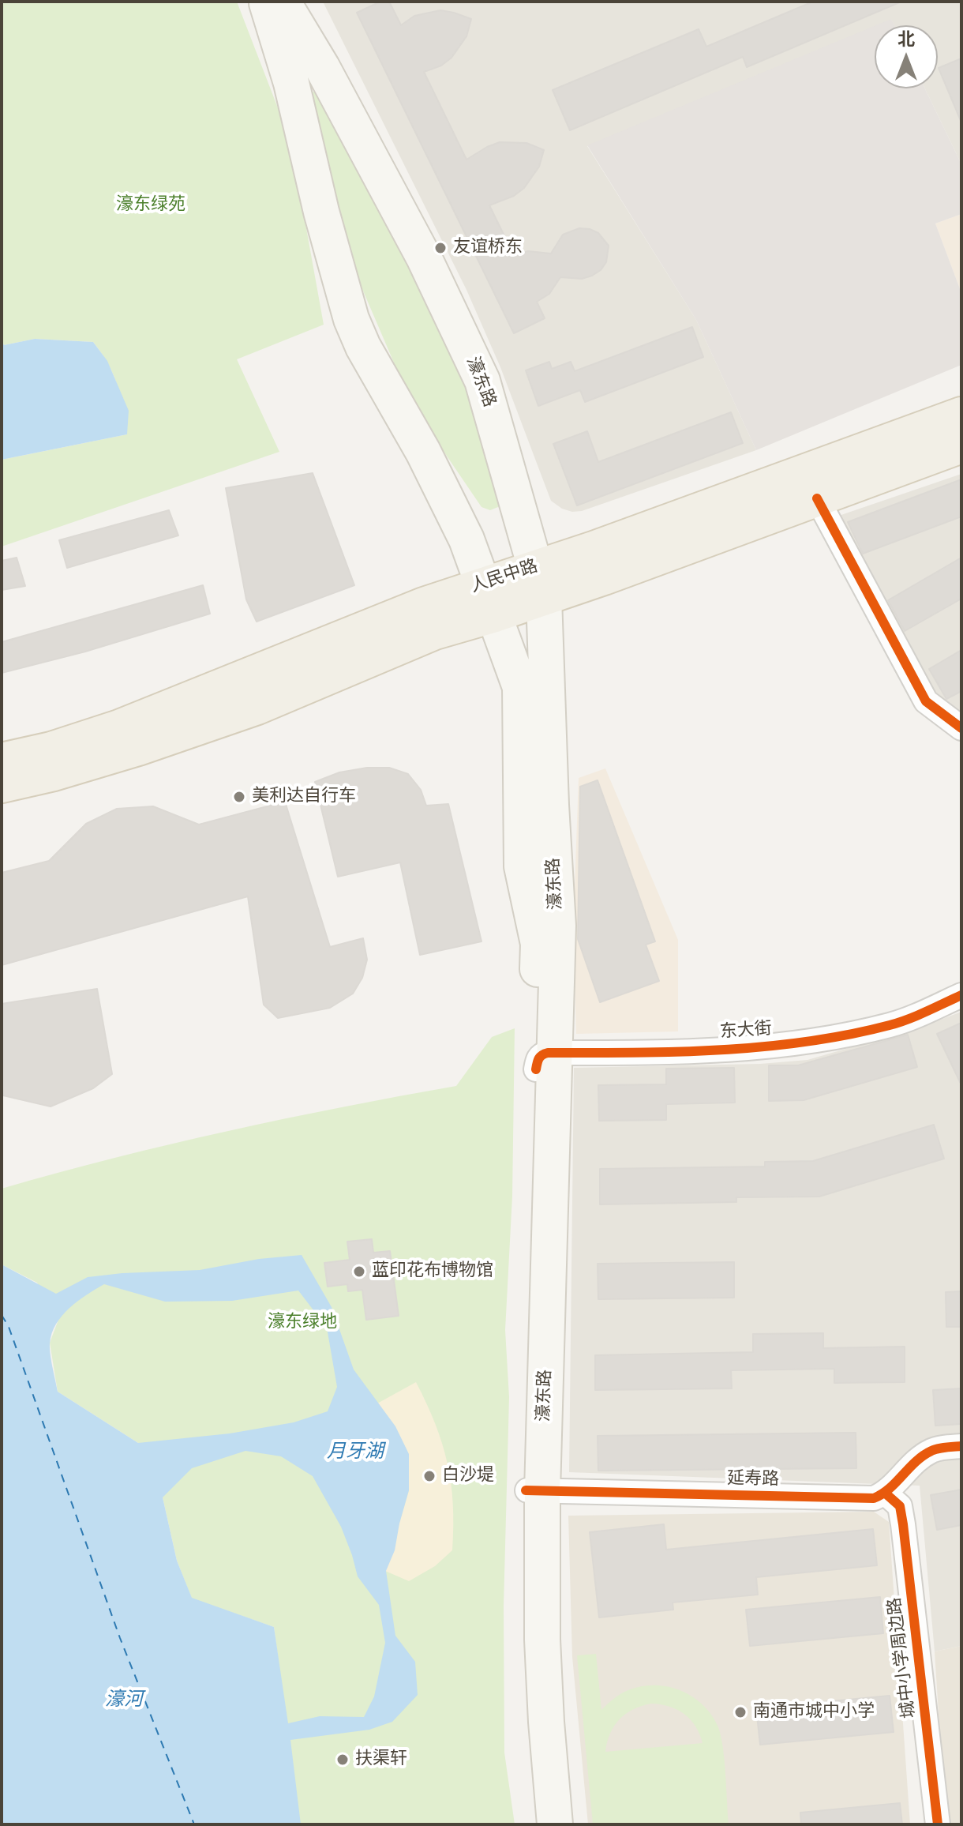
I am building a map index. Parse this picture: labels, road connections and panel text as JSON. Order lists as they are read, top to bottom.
{
  "streets": {
    "main road": ["濠东路", "人民中路"],
    "street": ["东大街", "延寿路", "城中小学周边路"]
  },
  "crossings": [
    ["濠东路", "人民中路"],
    ["濠东路", "东大街"],
    ["濠东路", "延寿路"],
    ["延寿路", "城中小学周边路"]
  ],
  "water": ["月牙湖", "濠河"],
  "parks": ["濠东绿苑", "濠东绿地"],
  "places": [
    "友谊桥东",
    "美利达自行车",
    "蓝印花布博物馆",
    "白沙堤",
    "南通市城中小学",
    "扶渠轩"
  ],
  "north": "top"
}
